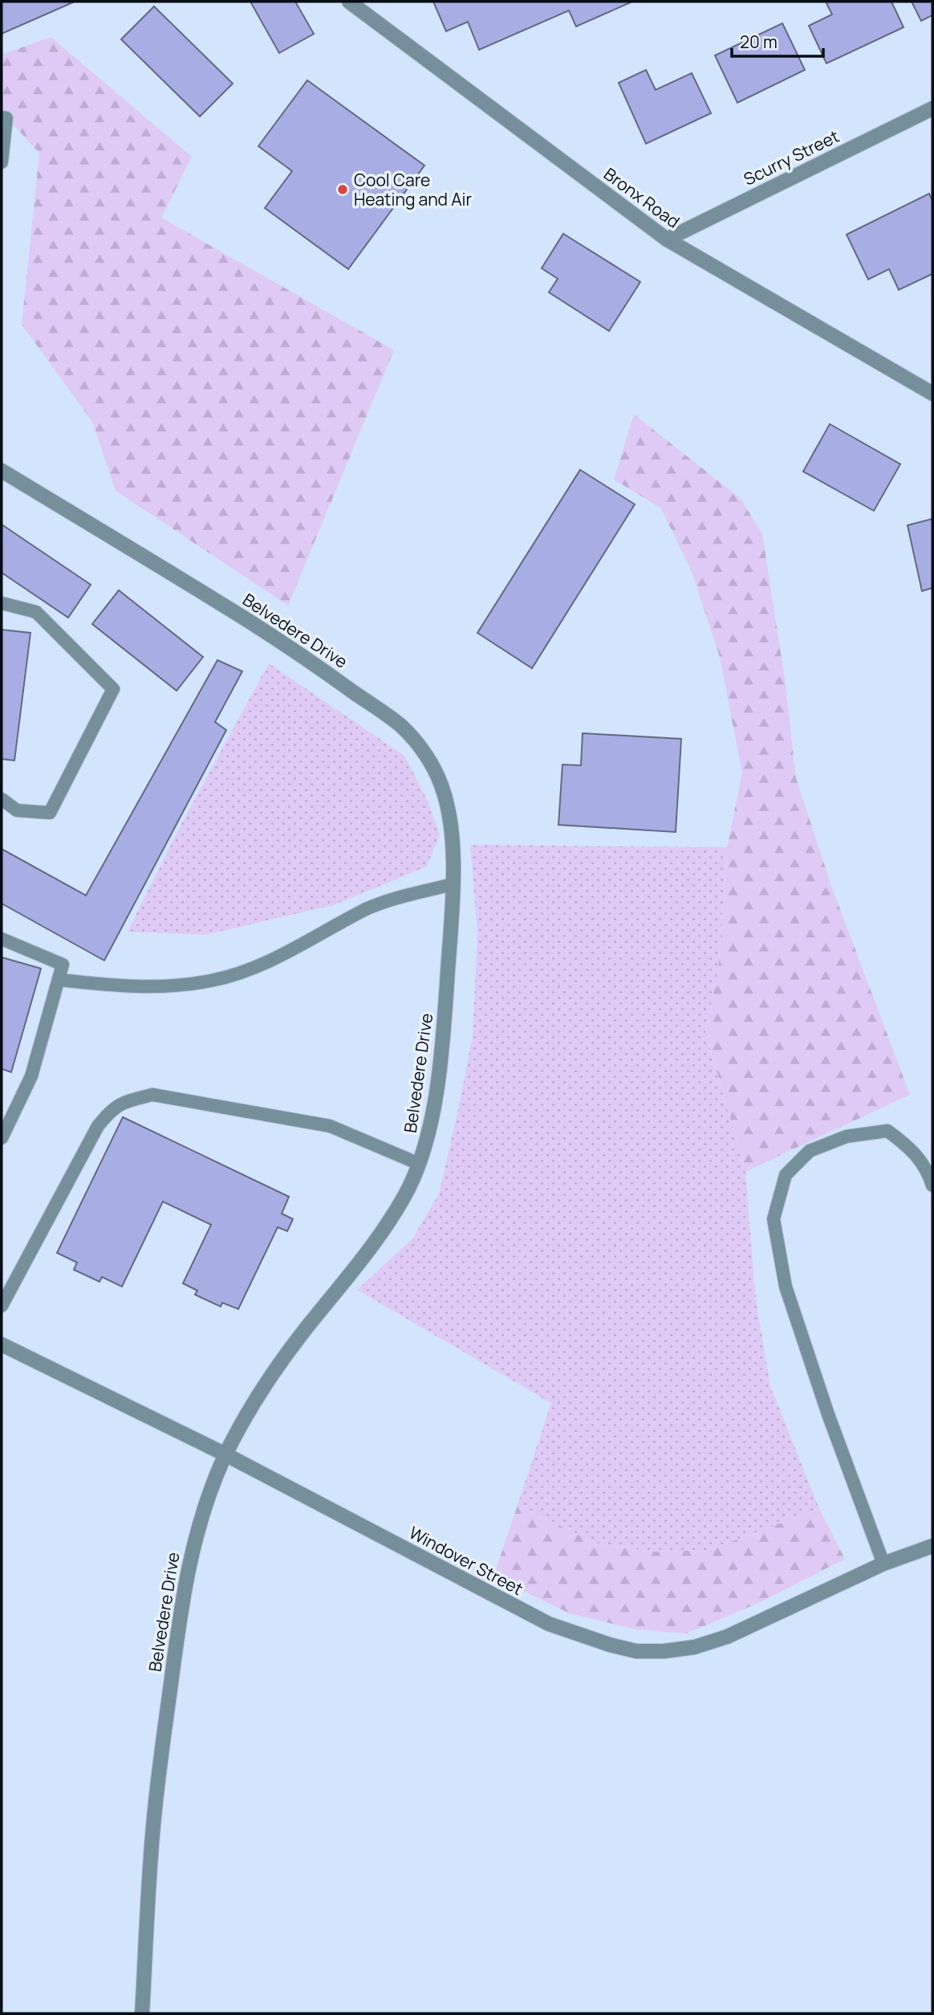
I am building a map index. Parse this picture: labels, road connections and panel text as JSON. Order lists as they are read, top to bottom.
{
  "streets": {
    "street": [
      "Scurry Street",
      "Bronx Road",
      "Belvedere Drive",
      "Windover Street"
    ]
  },
  "crossings": [
    ["Scurry Street", "Bronx Road"],
    ["Belvedere Drive", "Windover Street"]
  ],
  "places": ["Cool Care Heating and Air"],
  "scale_bar": "20 m"
}
